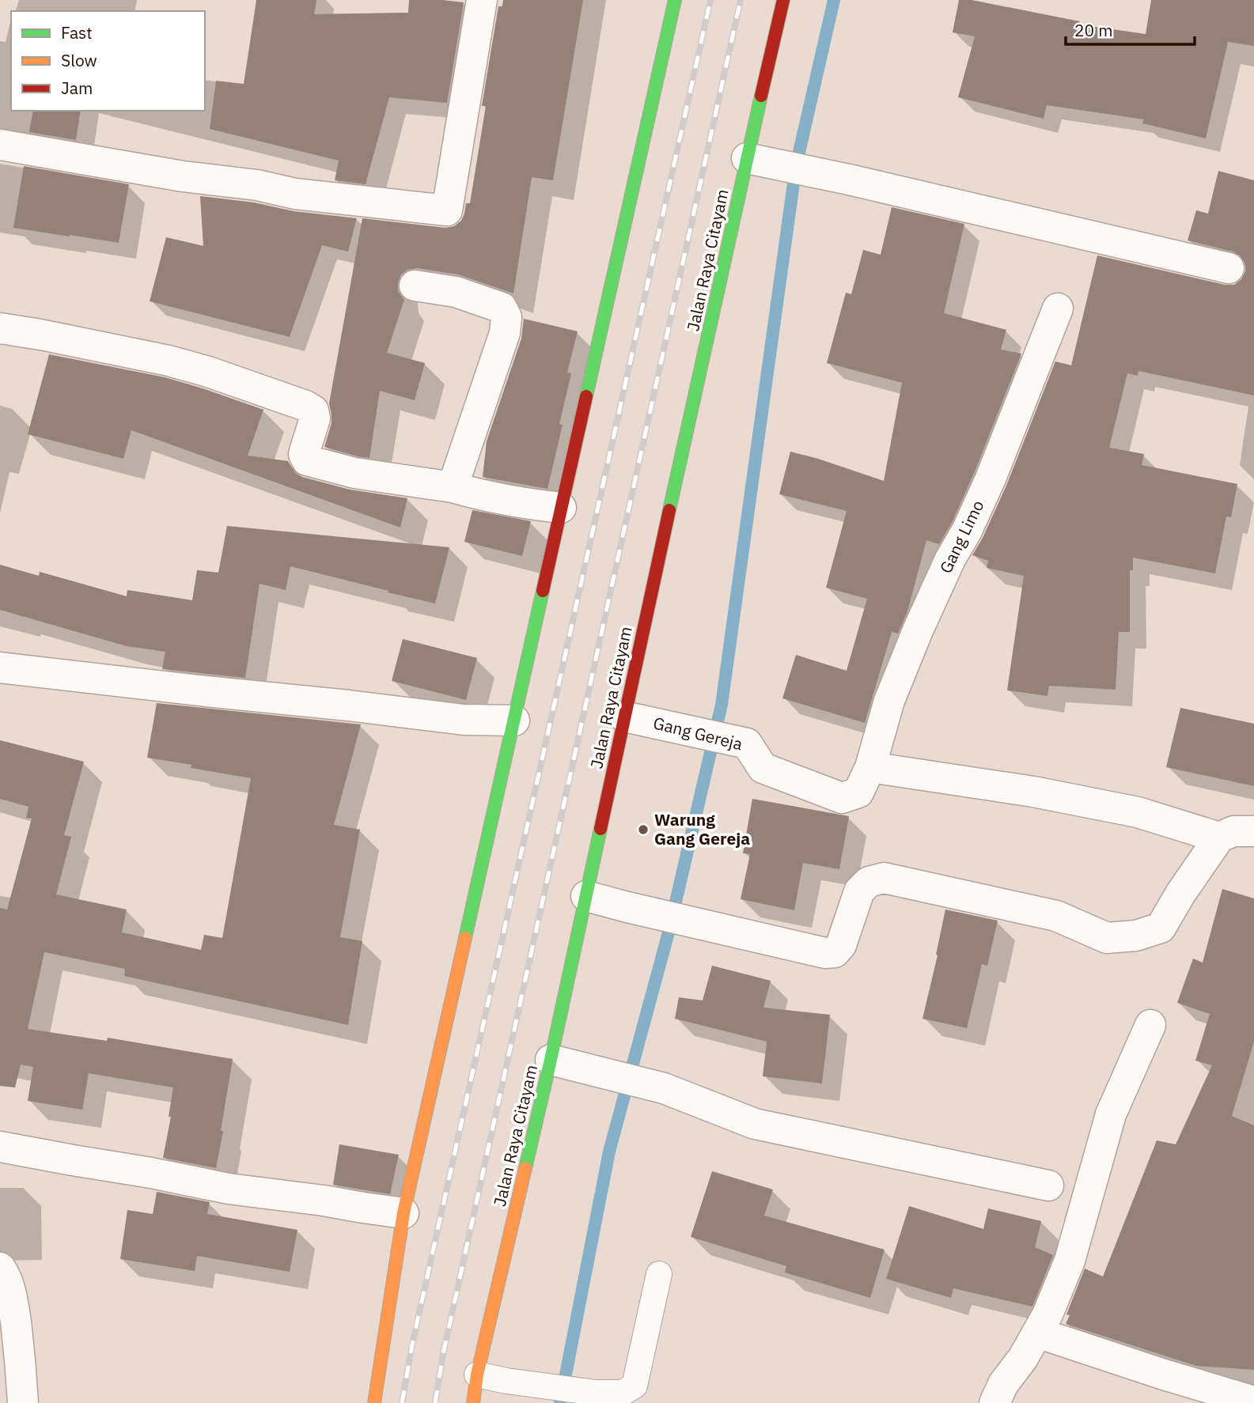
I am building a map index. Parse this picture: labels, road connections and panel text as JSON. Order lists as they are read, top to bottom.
{
  "streets": {
    "main road": ["Jalan Raya Citayam"],
    "street": ["Gang Limo", "Gang Gereja"]
  },
  "crossings": [
    ["Jalan Raya Citayam", "Gang Gereja"],
    ["Gang Limo", "Gang Gereja"]
  ],
  "places": ["Warung Gang Gereja"],
  "legend": ["Fast", "Slow", "Jam"],
  "scale_bar": "20 m"
}
